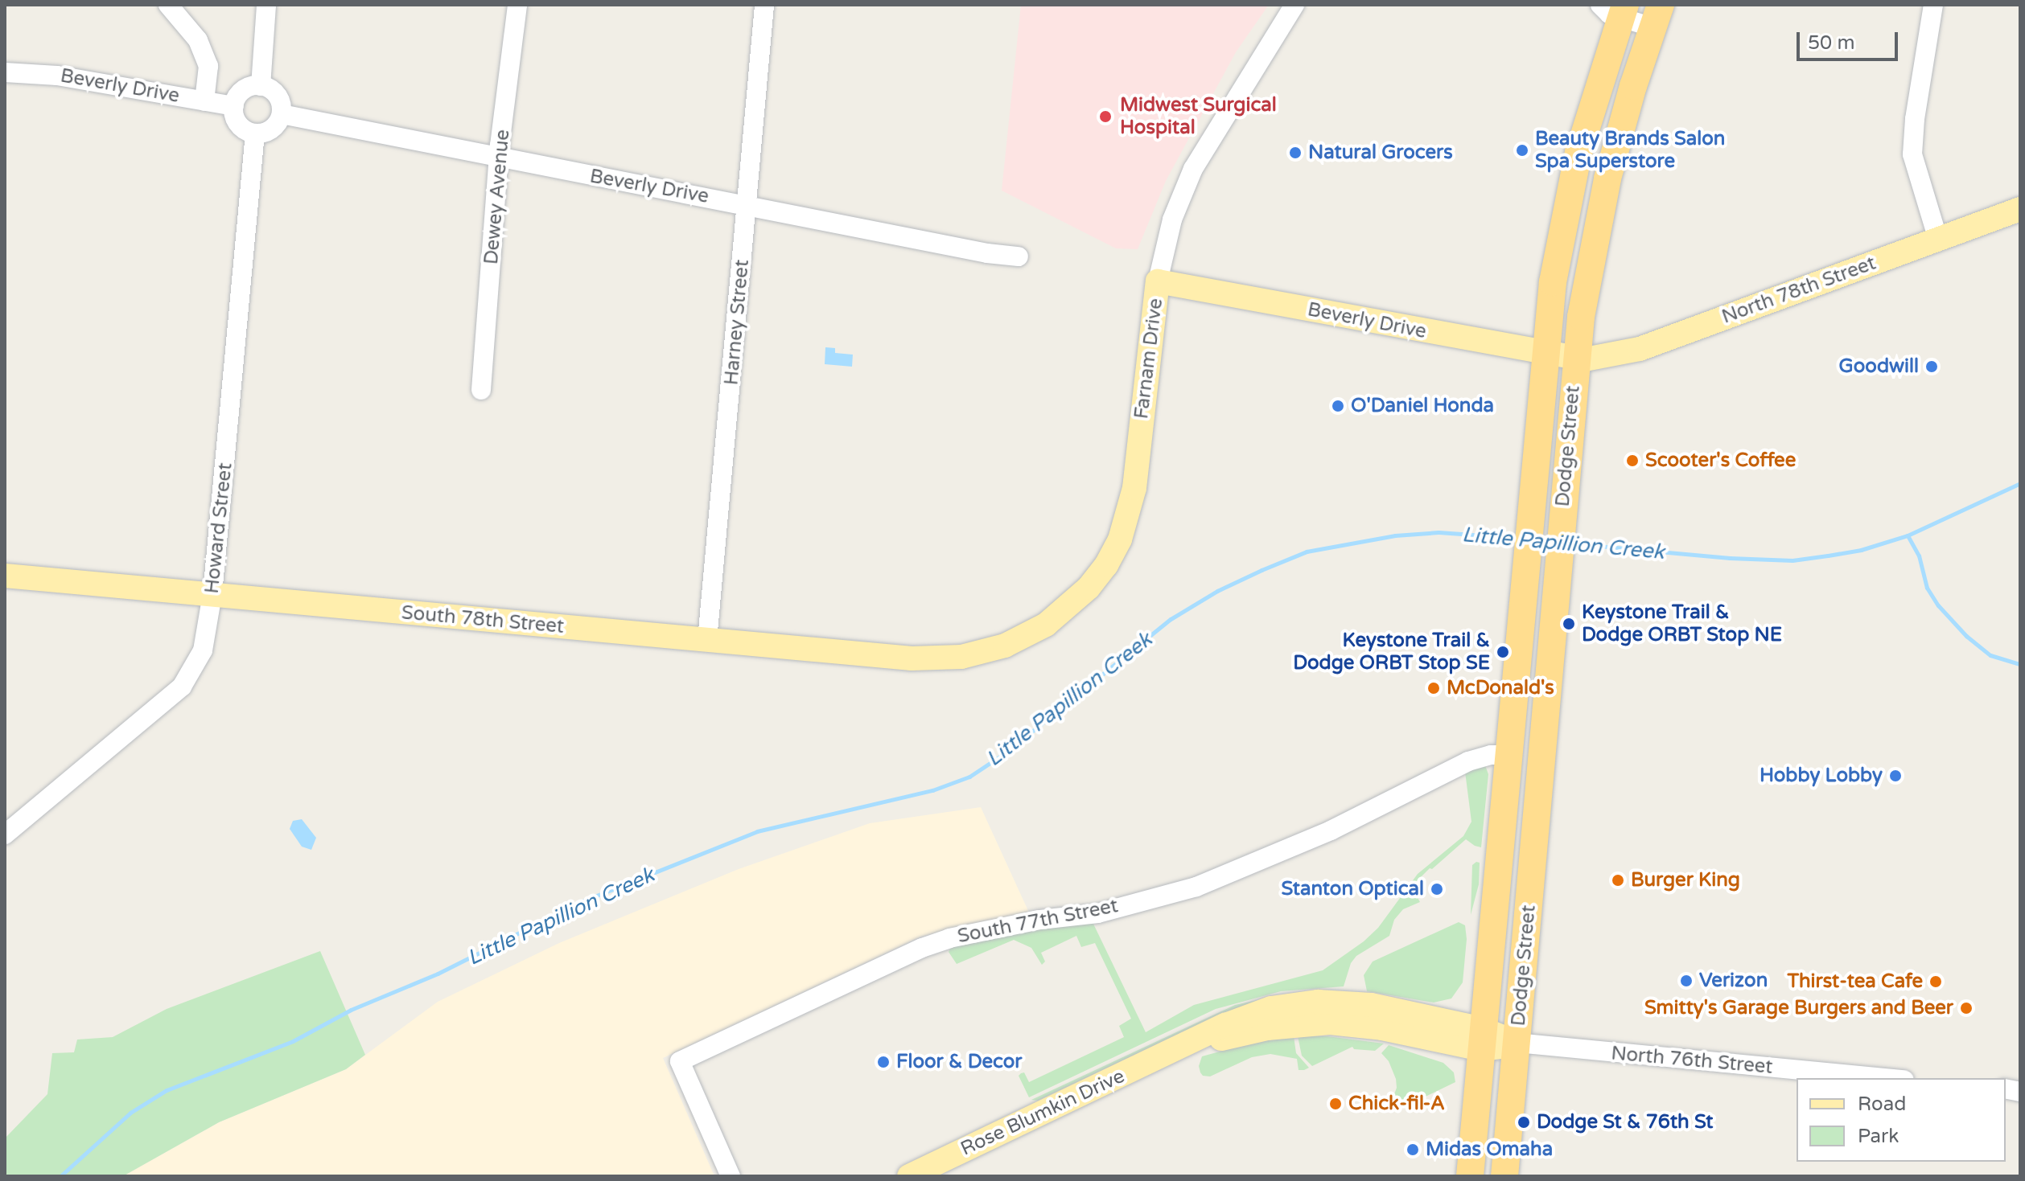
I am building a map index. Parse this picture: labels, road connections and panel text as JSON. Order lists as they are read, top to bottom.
{
  "streets": {
    "highway": ["Dodge Street"],
    "main road": [
      "Beverly Drive",
      "North 78th Street",
      "Farnam Drive",
      "South 78th Street",
      "North 76th Street",
      "Rose Blumkin Drive"
    ],
    "street": [
      "Dewey Avenue",
      "Harney Street",
      "Howard Street",
      "South 77th Street"
    ]
  },
  "crossings": [
    ["Beverly Drive", "Dewey Avenue"],
    ["Beverly Drive", "North 78th Street"],
    ["Beverly Drive", "Harney Street"],
    ["Beverly Drive", "Farnam Drive"],
    ["Beverly Drive", "Dodge Street"],
    ["Beverly Drive", "Howard Street"],
    ["North 78th Street", "Dodge Street"],
    ["Harney Street", "South 78th Street"],
    ["Farnam Drive", "South 78th Street"],
    ["Dodge Street", "South 77th Street"],
    ["Dodge Street", "North 76th Street"],
    ["Dodge Street", "Rose Blumkin Drive"],
    ["Howard Street", "South 78th Street"],
    ["North 76th Street", "Rose Blumkin Drive"]
  ],
  "water": ["Little Papillion Creek"],
  "places": [
    "Midwest Surgical Hospital",
    "Beauty Brands Salon Spa Superstore",
    "Natural Grocers",
    "Goodwill",
    "O'Daniel Honda",
    "Scooter's Coffee",
    "Keystone Trail & Dodge ORBT Stop NE",
    "Keystone Trail & Dodge ORBT Stop SE",
    "McDonald's",
    "Hobby Lobby",
    "Burger King",
    "Stanton Optical",
    "Verizon",
    "Thirst-tea Cafe",
    "Smitty's Garage Burgers and Beer",
    "Floor & Decor",
    "Chick-fil-A",
    "Dodge St & 76th St",
    "Midas Omaha"
  ],
  "legend": ["Road", "Park"],
  "scale_bar": "50 m"
}
